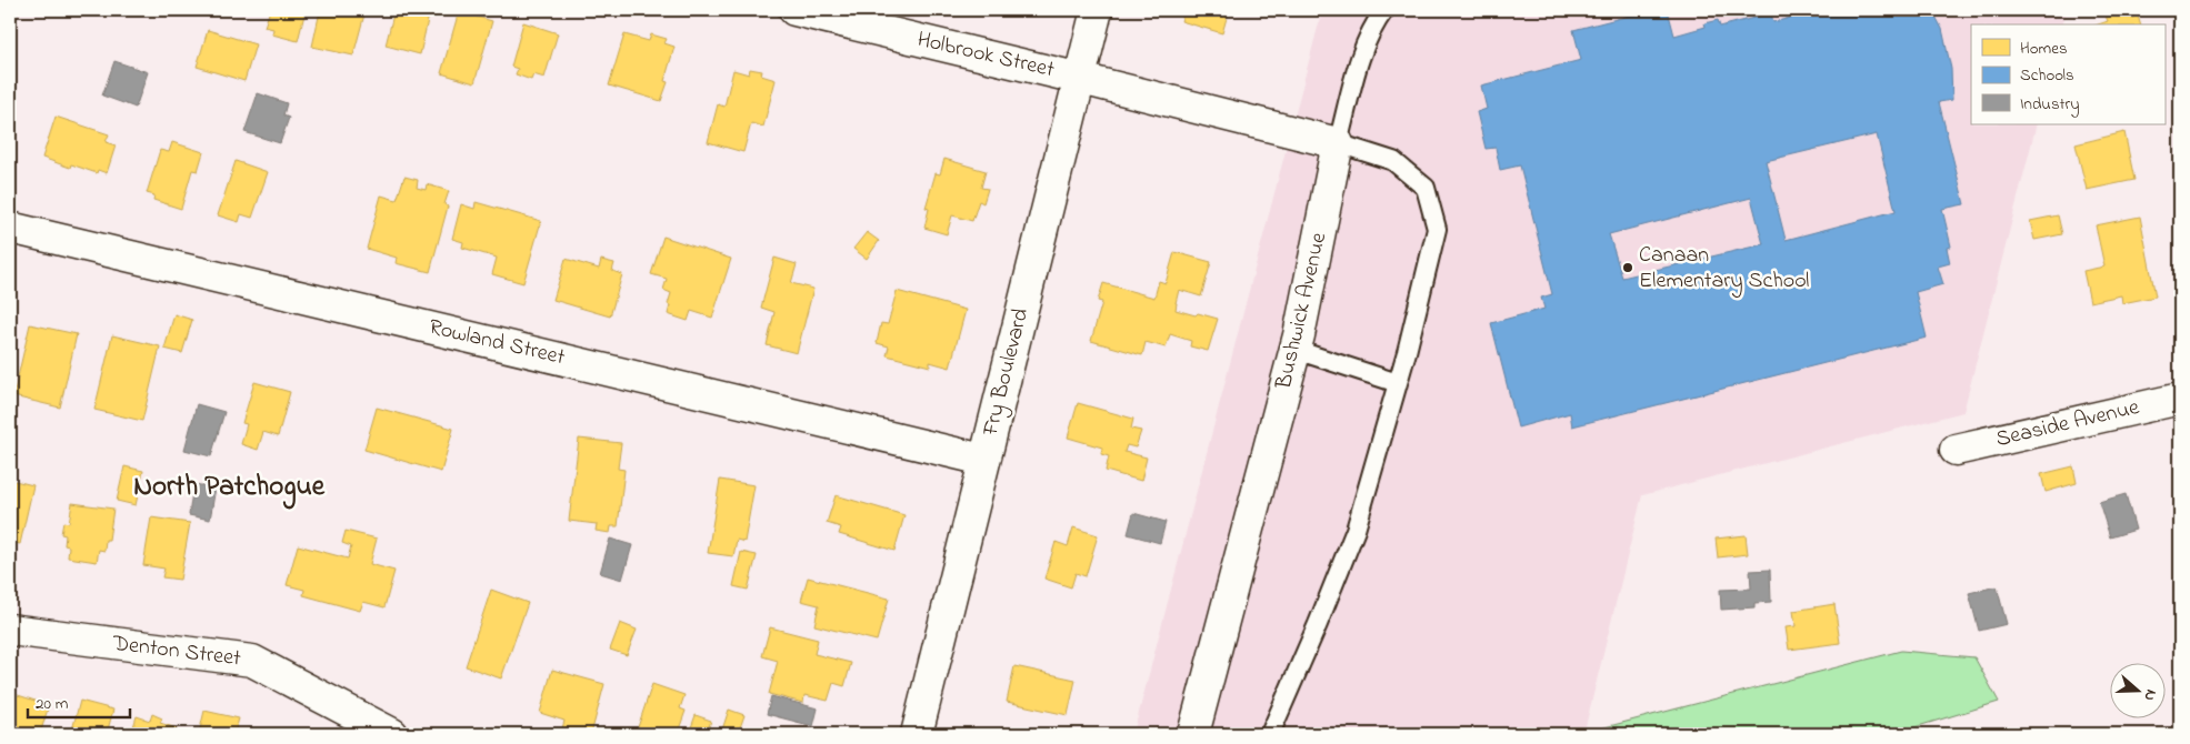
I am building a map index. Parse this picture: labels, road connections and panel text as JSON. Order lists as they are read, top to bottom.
{
  "streets": {
    "street": [
      "Holbrook Street",
      "Bushwick Avenue",
      "Rowland Street",
      "Fry Boulevard",
      "Seaside Avenue",
      "Denton Street"
    ]
  },
  "crossings": [
    ["Holbrook Street", "Fry Boulevard"],
    ["Rowland Street", "Fry Boulevard"]
  ],
  "districts": ["North Patchogue"],
  "places": ["Canaan Elementary School"],
  "legend": ["Homes", "Schools", "Industry"],
  "scale_bar": "20 m",
  "north": "right"
}
